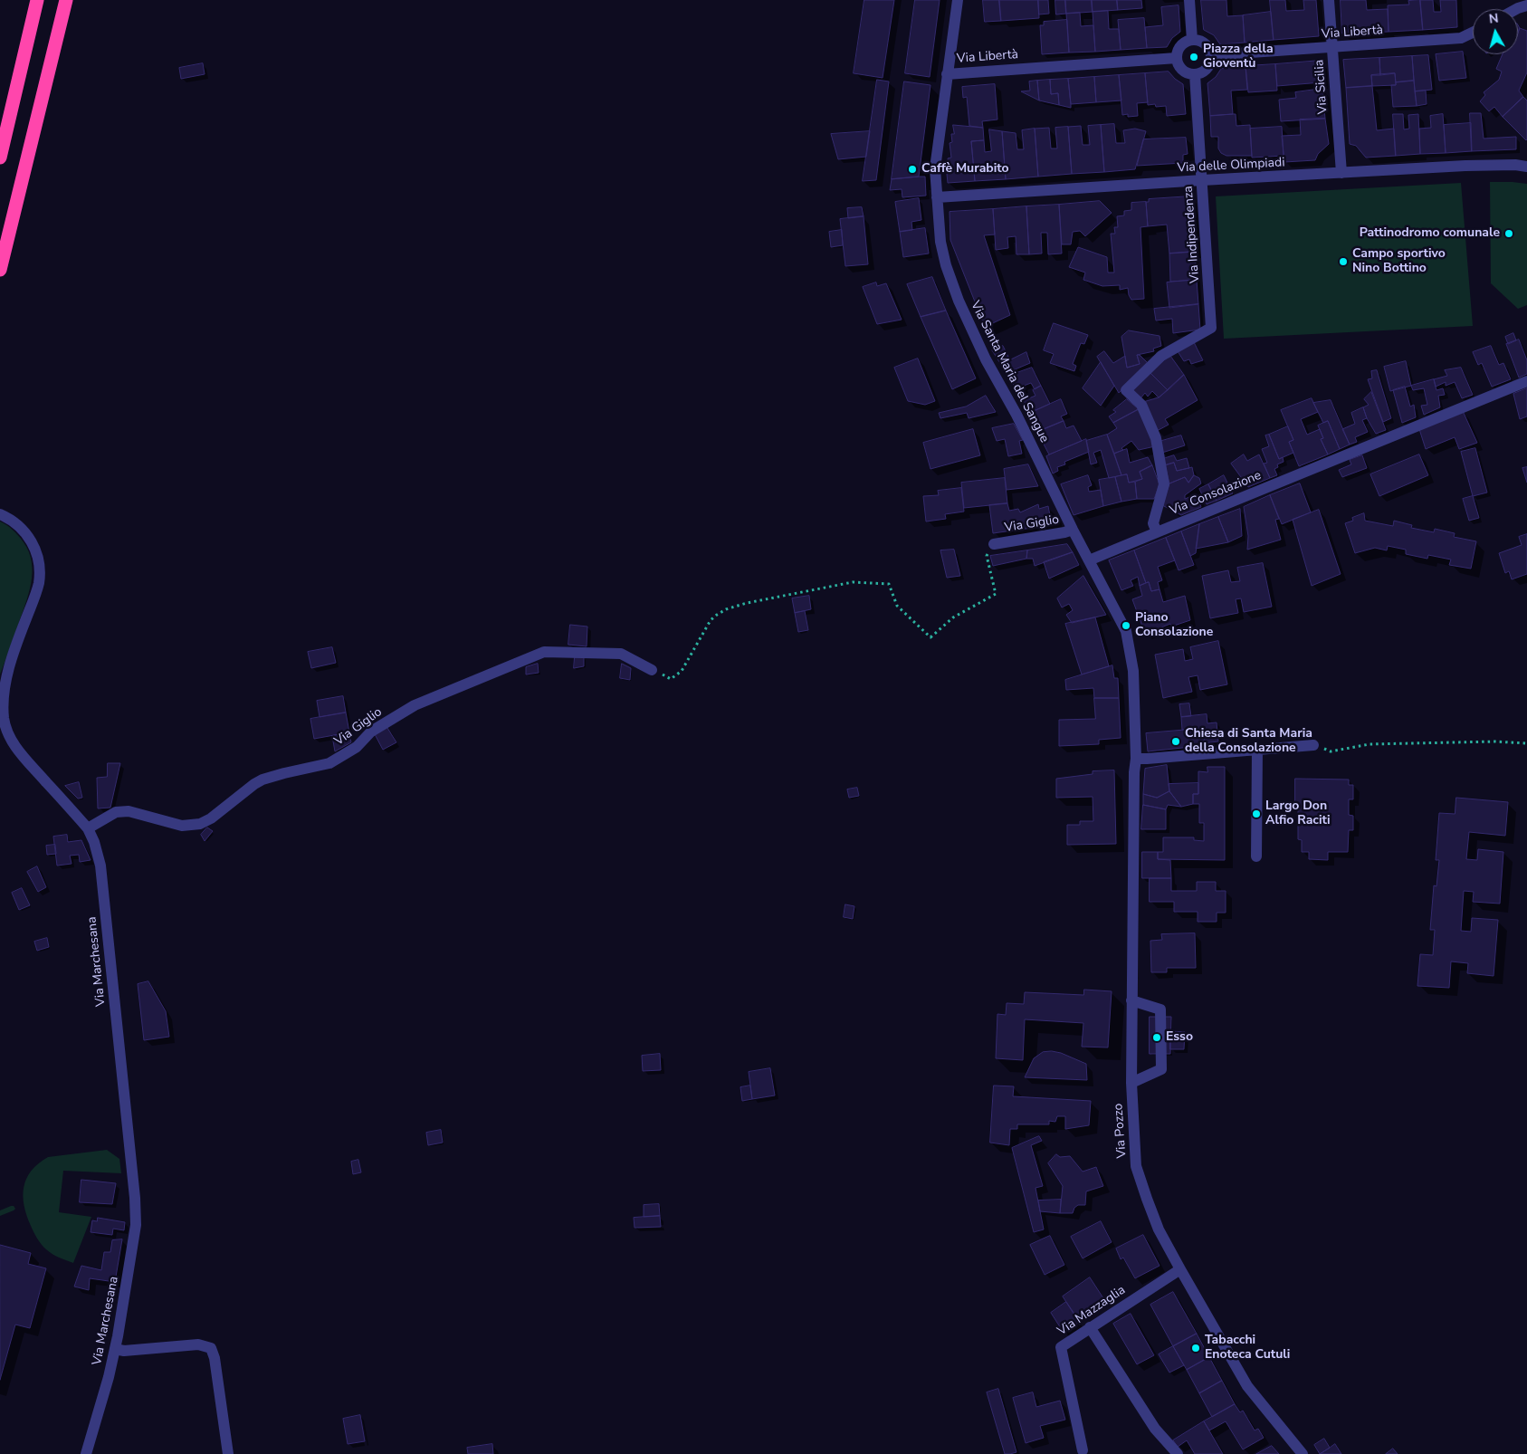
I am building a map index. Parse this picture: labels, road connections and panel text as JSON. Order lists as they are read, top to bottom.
{
  "streets": {
    "street": [
      "Via Libertà",
      "Via Sicilia",
      "Via delle Olimpiadi",
      "Via Indipendenza",
      "Via Santa Maria del Sangue",
      "Via Consolazione",
      "Via Giglio",
      "Via Marchesana",
      "Via Pozzo",
      "Via Mazzaglia"
    ]
  },
  "crossings": [
    ["Via Libertà", "Via Sicilia"],
    ["Via Libertà", "Via Santa Maria del Sangue"],
    ["Via Sicilia", "Via delle Olimpiadi"],
    ["Via delle Olimpiadi", "Via Indipendenza"],
    ["Via delle Olimpiadi", "Via Santa Maria del Sangue"],
    ["Via Indipendenza", "Via Consolazione"],
    ["Via Santa Maria del Sangue", "Via Giglio"],
    ["Via Santa Maria del Sangue", "Via Pozzo"],
    ["Via Giglio", "Via Marchesana"],
    ["Via Pozzo", "Via Mazzaglia"]
  ],
  "places": [
    "Piazza della Gioventù",
    "Caffè Murabito",
    "Pattinodromo comunale",
    "Campo sportivo Nino Bottino",
    "Piano Consolazione",
    "Chiesa di Santa Maria della Consolazione",
    "Largo Don Alfio Raciti",
    "Esso",
    "Tabacchi Enoteca Cutuli"
  ],
  "north": "top"
}
